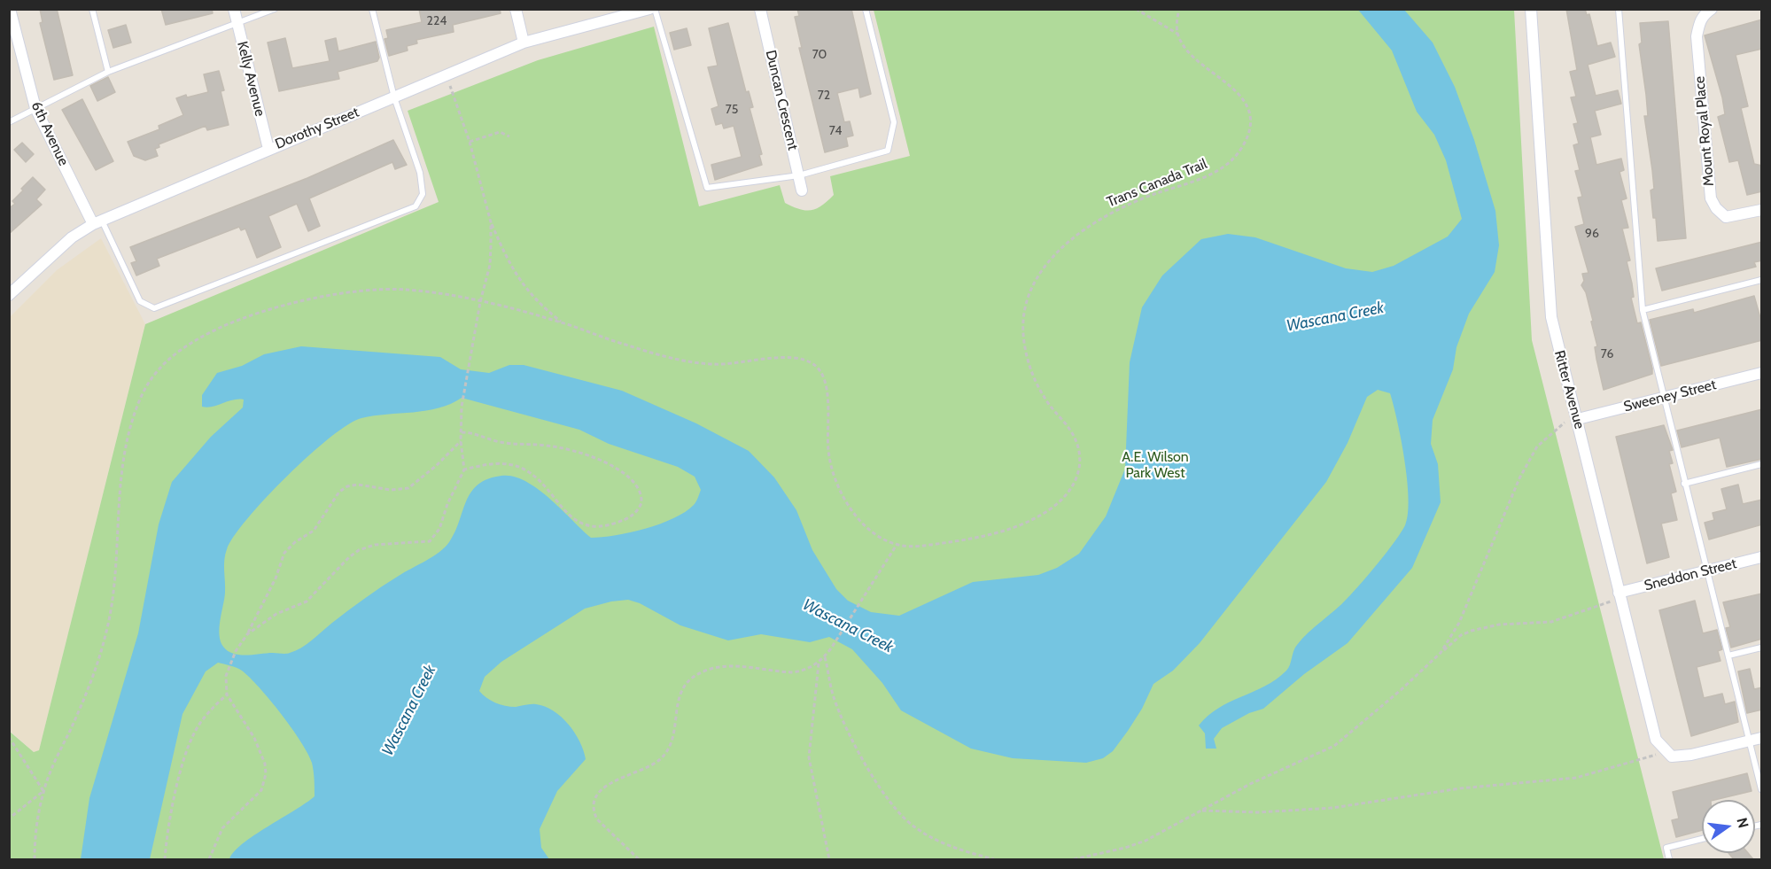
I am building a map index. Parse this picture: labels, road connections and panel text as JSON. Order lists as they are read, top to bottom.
{
  "streets": {
    "street": [
      "Kelly Avenue",
      "Duncan Crescent",
      "Dorothy Street",
      "Mount Royal Place",
      "6th Avenue",
      "Ritter Avenue",
      "Sweeney Street",
      "Sneddon Street"
    ],
    "path": ["Trans Canada Trail"]
  },
  "crossings": [
    ["Kelly Avenue", "Dorothy Street"],
    ["Dorothy Street", "6th Avenue"],
    ["Ritter Avenue", "Sweeney Street"],
    ["Ritter Avenue", "Sneddon Street"]
  ],
  "water": ["Wascana Creek"],
  "parks": ["A.E. Wilson Park West"],
  "house_numbers": [
    "224",
    "70",
    "72",
    "75",
    "74",
    "96",
    "76"
  ],
  "north": "right"
}
